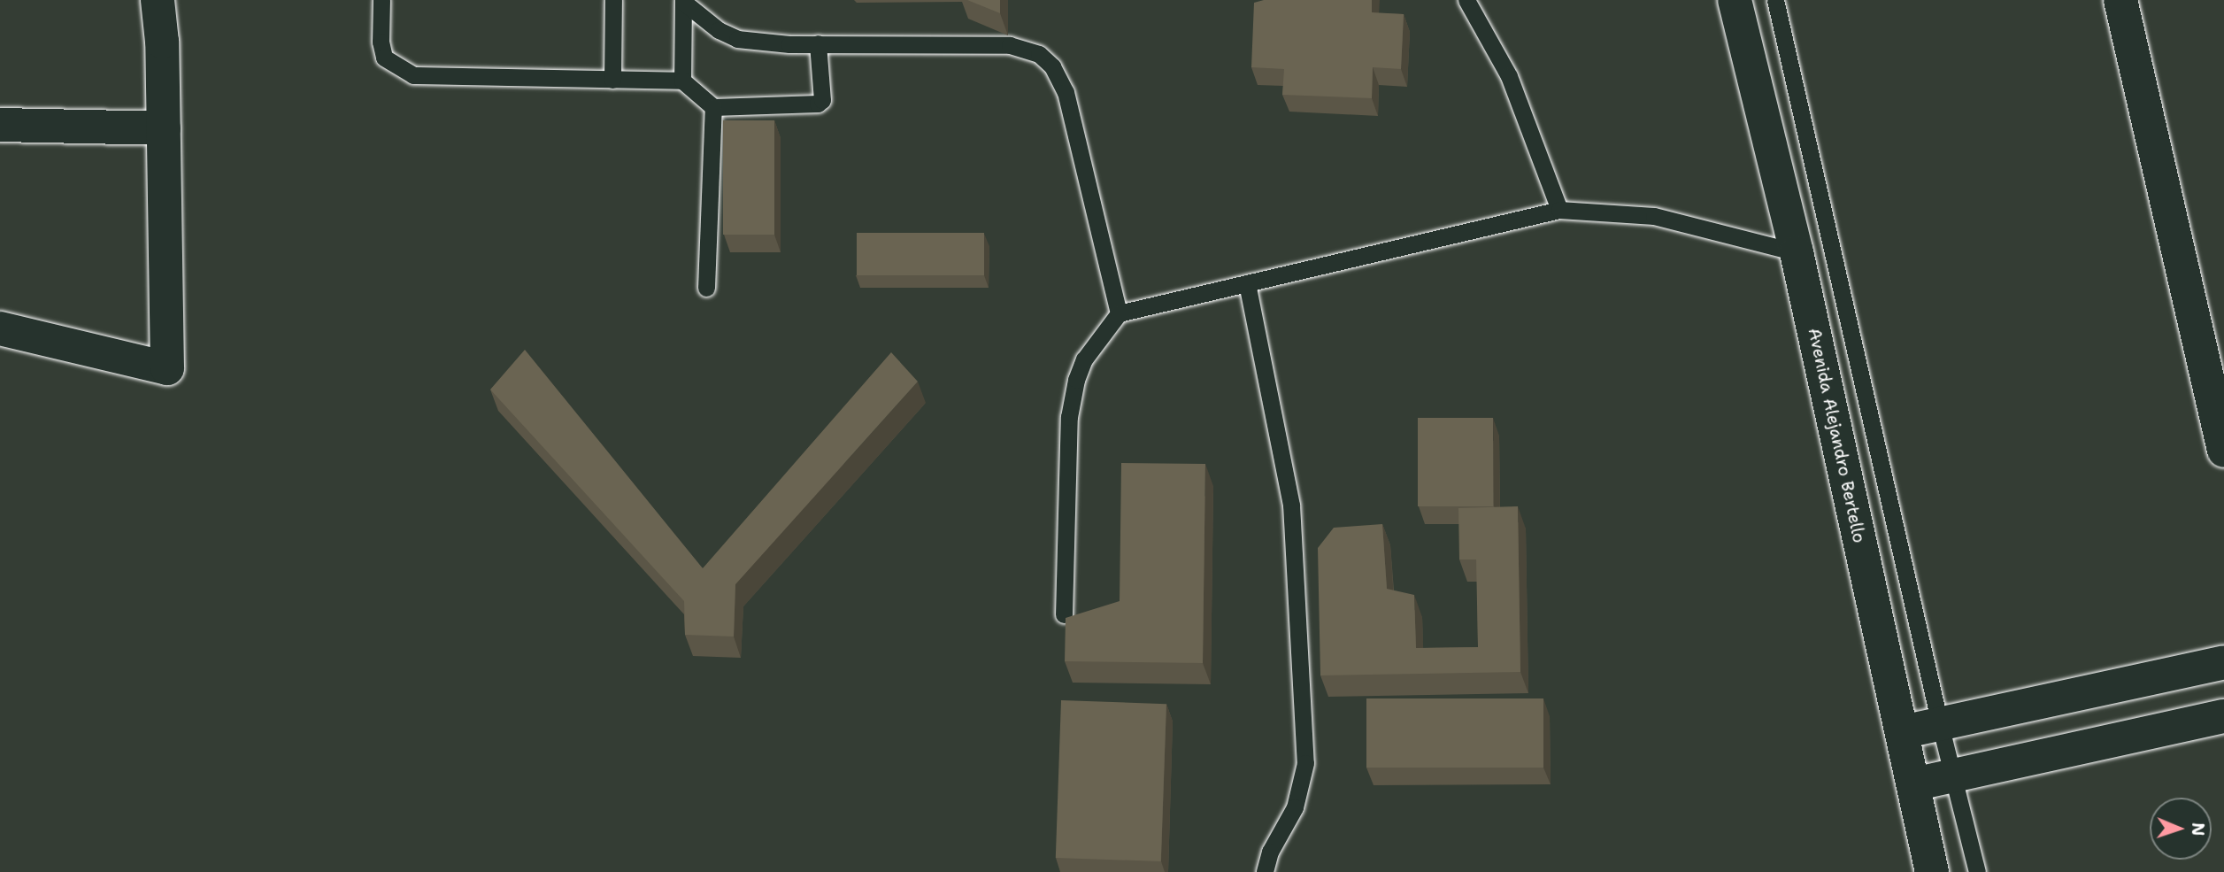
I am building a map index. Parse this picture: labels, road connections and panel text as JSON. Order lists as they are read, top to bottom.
{
  "streets": {
    "street": ["Avenida Alejandro Bertello"]
  },
  "north": "right"
}
